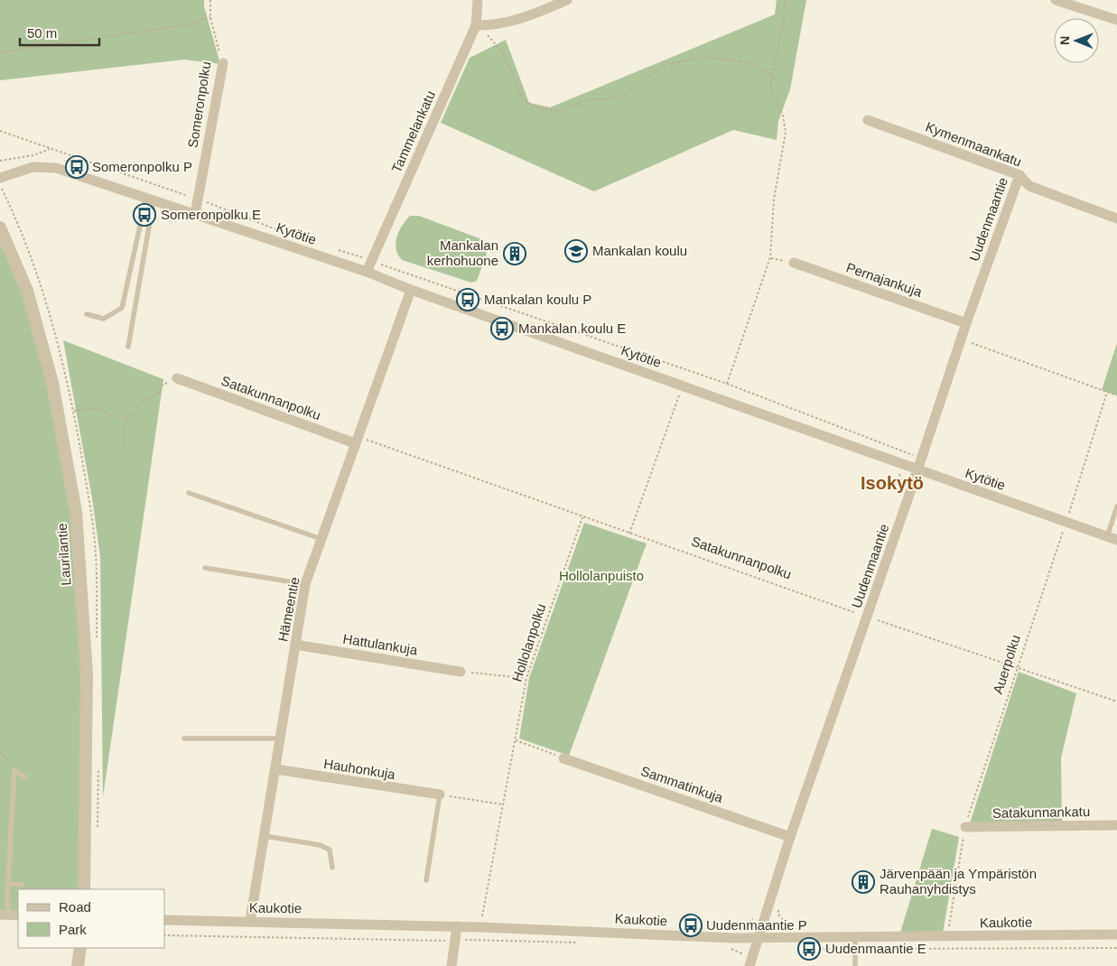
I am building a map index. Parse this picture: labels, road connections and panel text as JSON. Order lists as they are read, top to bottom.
{
  "streets": {
    "street": [
      "Someronpolku",
      "Tammelankatu",
      "Kymenmaankatu",
      "Uudenmaantie",
      "Kytötie",
      "Pernajankuja",
      "Satakunnanpolku",
      "Laurilantie",
      "Hämeentie",
      "Hattulankuja",
      "Hauhonkuja",
      "Sammatinkuja",
      "Satakunnankatu",
      "Kaukotie"
    ],
    "path": ["Hollolanpolku", "Auerpolku"]
  },
  "crossings": [
    ["Someronpolku", "Kytötie"],
    ["Tammelankatu", "Kytötie"],
    ["Kymenmaankatu", "Uudenmaantie"],
    ["Uudenmaantie", "Kytötie"],
    ["Uudenmaantie", "Pernajankuja"],
    ["Uudenmaantie", "Satakunnanpolku"],
    ["Uudenmaantie", "Sammatinkuja"],
    ["Uudenmaantie", "Kaukotie"],
    ["Kytötie", "Hämeentie"],
    ["Kytötie", "Auerpolku"],
    ["Satakunnanpolku", "Hämeentie"],
    ["Satakunnanpolku", "Hollolanpolku"],
    ["Satakunnanpolku", "Auerpolku"],
    ["Hämeentie", "Hattulankuja"],
    ["Hämeentie", "Hauhonkuja"],
    ["Hämeentie", "Kaukotie"],
    ["Hollolanpolku", "Kaukotie"],
    ["Auerpolku", "Satakunnankatu"],
    ["Auerpolku", "Kaukotie"]
  ],
  "districts": ["Isokytö"],
  "parks": ["Hollolanpuisto"],
  "places": {
    "bus stop": [
      "Someronpolku P",
      "Someronpolku E",
      "Mankalan koulu P",
      "Mankalan koulu E",
      "Uudenmaantie P",
      "Uudenmaantie E"
    ],
    "school or university": ["Mankalan koulu"],
    "building": ["Mankalan kerhohuone", "Järvenpään ja Ympäristön Rauhanyhdistys"]
  },
  "legend": ["Road", "Park"],
  "scale_bar": "50 m",
  "north": "left"
}
